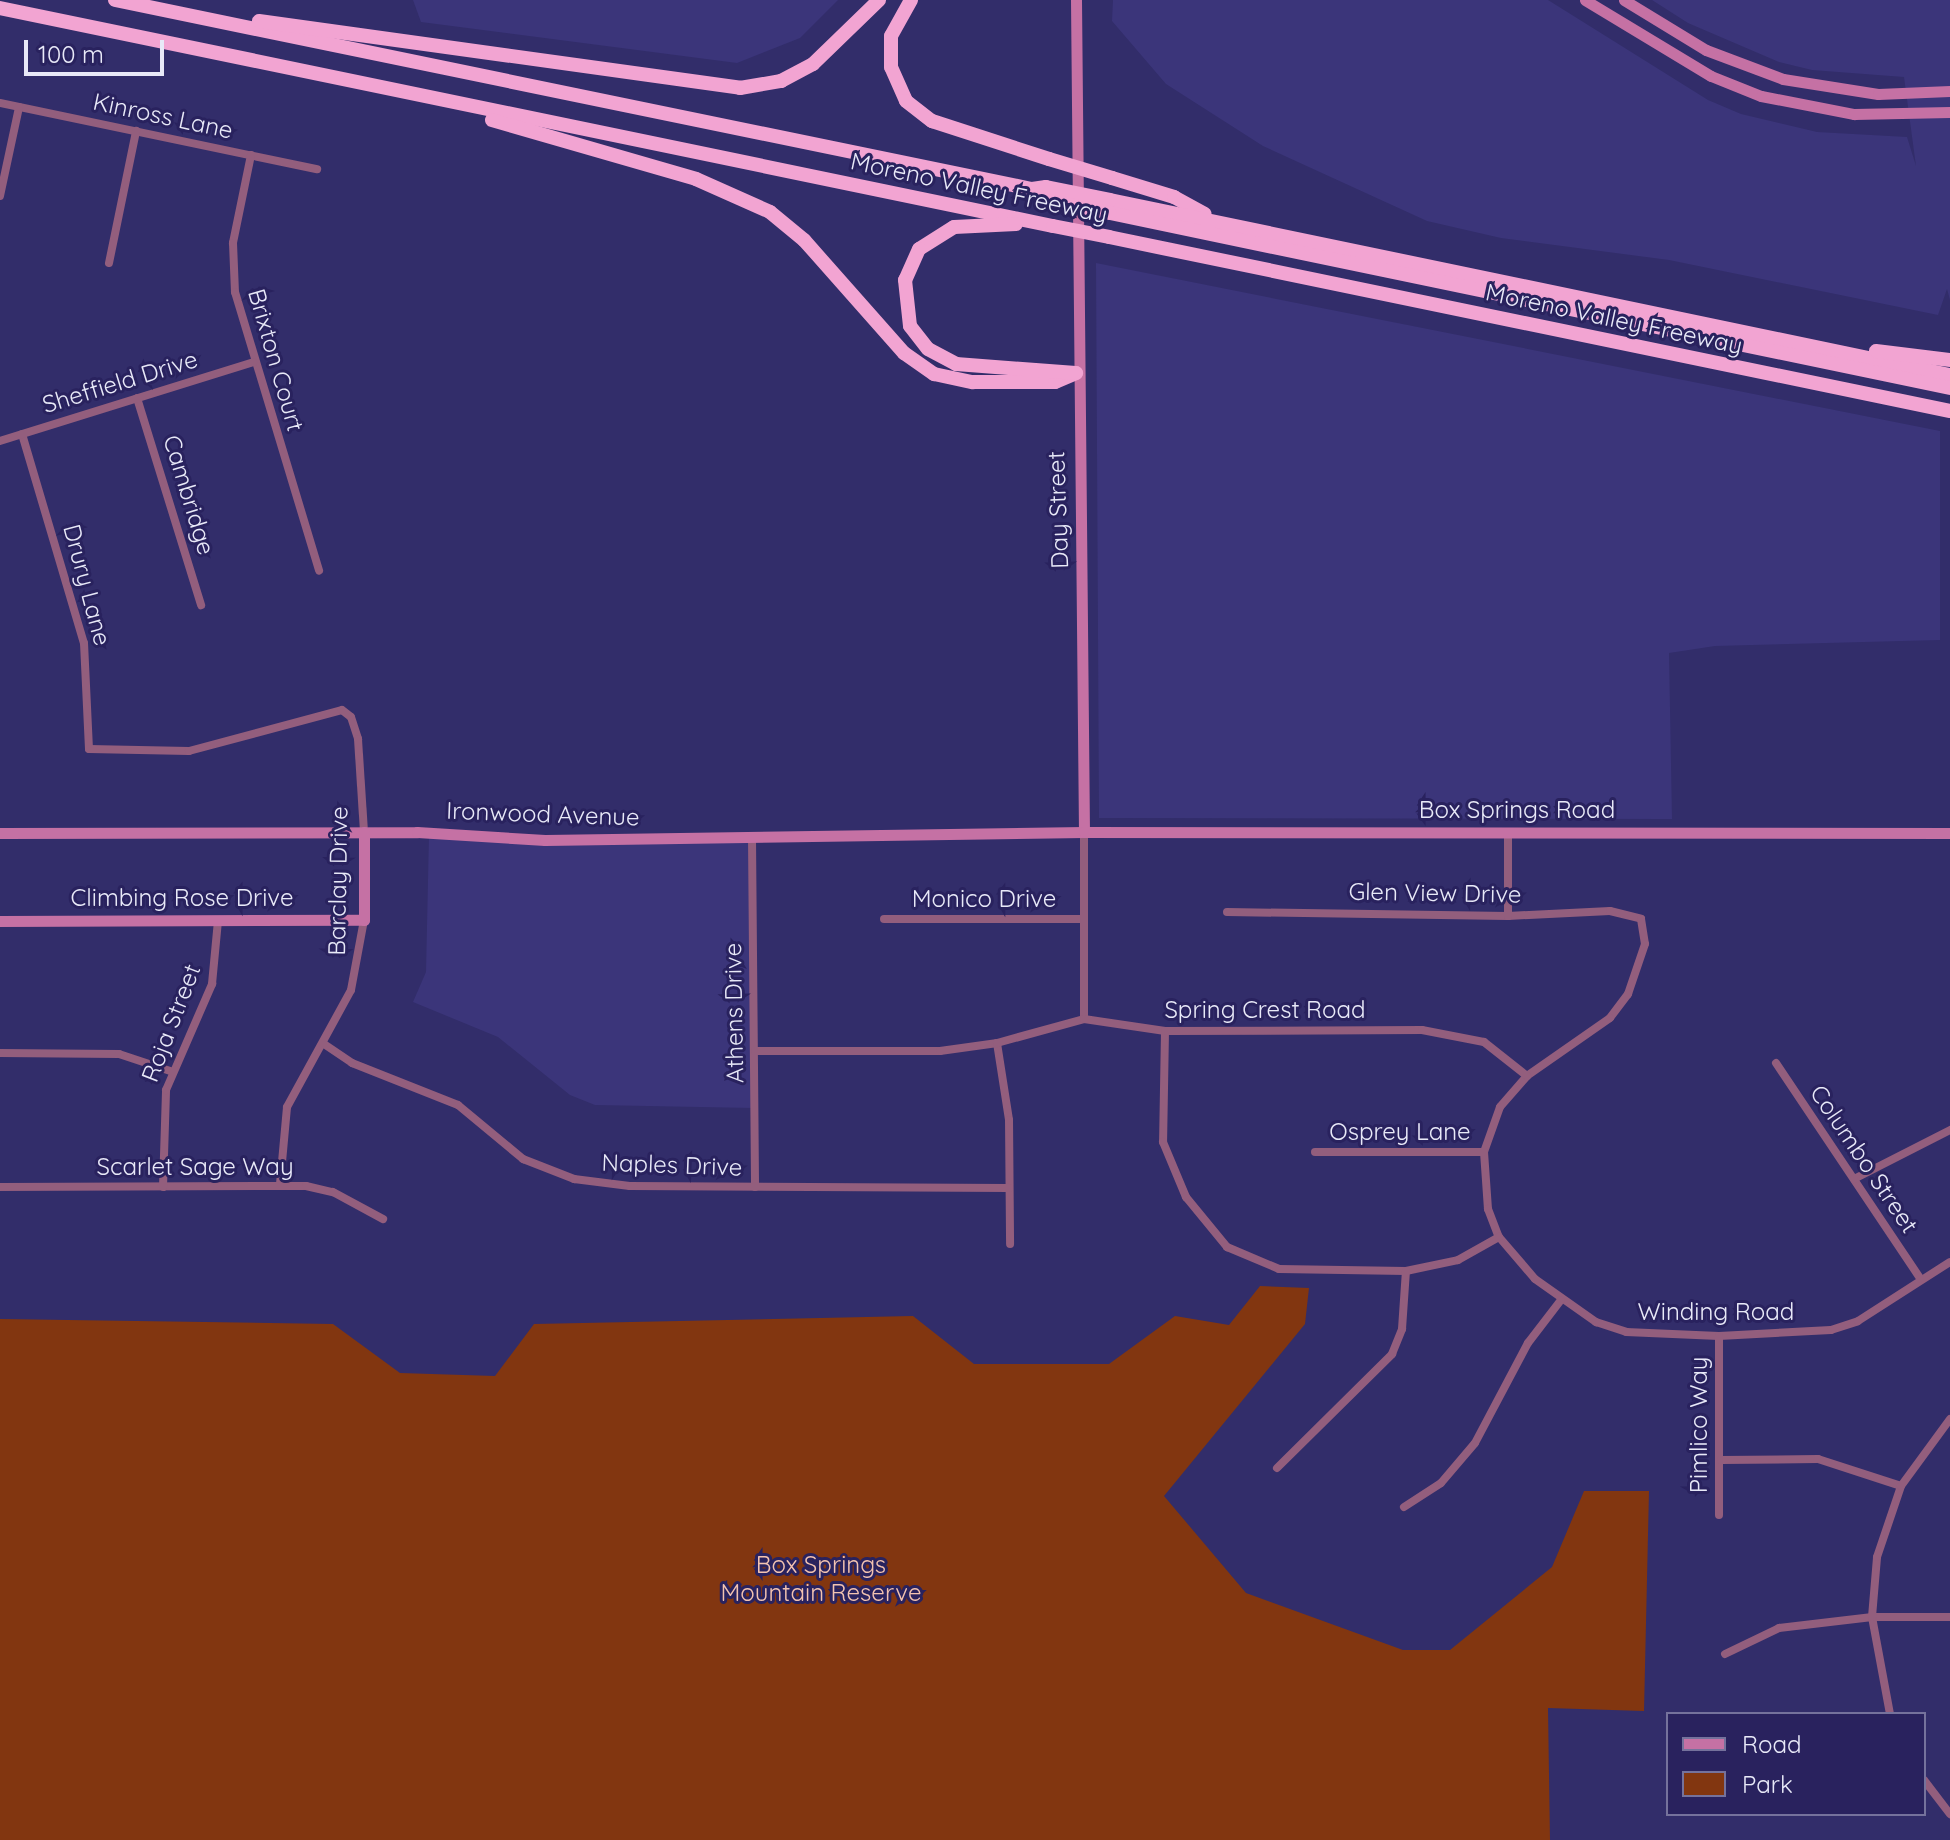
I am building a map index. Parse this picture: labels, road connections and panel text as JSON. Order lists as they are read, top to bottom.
{
  "streets": {
    "highway": ["Moreno Valley Freeway"],
    "main road": [
      "Day Street",
      "Box Springs Road",
      "Ironwood Avenue",
      "Barclay Drive",
      "Climbing Rose Drive"
    ],
    "street": [
      "Kinross Lane",
      "Brixton Court",
      "Sheffield Drive",
      "Cambridge",
      "Drury Lane",
      "Glen View Drive",
      "Monico Drive",
      "Spring Crest Road",
      "Athens Drive",
      "Roja Street",
      "Osprey Lane",
      "Columbo Street",
      "Naples Drive",
      "Scarlet Sage Way",
      "Winding Road",
      "Pimlico Way"
    ]
  },
  "crossings": [
    ["Kinross Lane", "Brixton Court"],
    ["Brixton Court", "Sheffield Drive"],
    ["Sheffield Drive", "Cambridge"],
    ["Sheffield Drive", "Drury Lane"],
    ["Day Street", "Box Springs Road"],
    ["Day Street", "Ironwood Avenue"],
    ["Day Street", "Monico Drive"],
    ["Day Street", "Spring Crest Road"],
    ["Drury Lane", "Barclay Drive"],
    ["Box Springs Road", "Ironwood Avenue"],
    ["Ironwood Avenue", "Barclay Drive"],
    ["Ironwood Avenue", "Athens Drive"],
    ["Barclay Drive", "Climbing Rose Drive"],
    ["Barclay Drive", "Naples Drive"],
    ["Barclay Drive", "Scarlet Sage Way"],
    ["Glen View Drive", "Winding Road"],
    ["Climbing Rose Drive", "Roja Street"],
    ["Spring Crest Road", "Athens Drive"],
    ["Spring Crest Road", "Winding Road"],
    ["Athens Drive", "Naples Drive"],
    ["Roja Street", "Scarlet Sage Way"],
    ["Osprey Lane", "Winding Road"],
    ["Columbo Street", "Winding Road"],
    ["Winding Road", "Pimlico Way"]
  ],
  "parks": ["Box Springs Mountain Reserve"],
  "legend": ["Road", "Park"],
  "scale_bar": "100 m"
}
